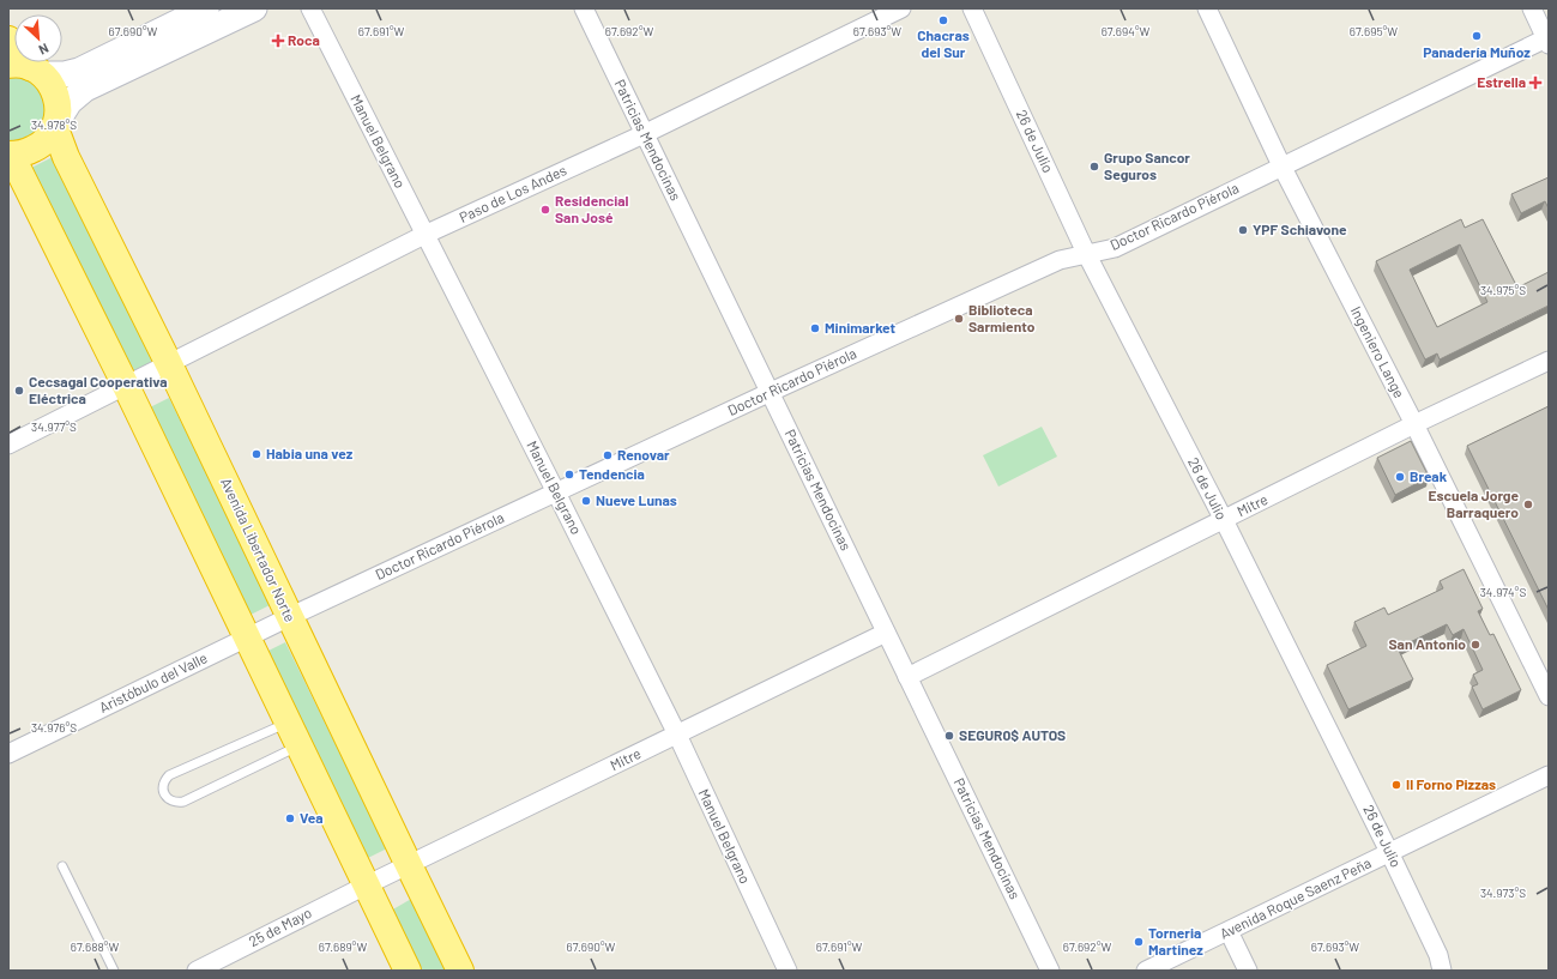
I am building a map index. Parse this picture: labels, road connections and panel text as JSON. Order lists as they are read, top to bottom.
{
  "streets": {
    "highway": ["Avenida Libertador Norte"],
    "street": [
      "Patricias Mendocinas",
      "Manuel Belgrano",
      "26 de Julio",
      "Paso de Los Andes",
      "Doctor Ricardo Piérola",
      "Ingeniero Lange",
      "Mitre",
      "Aristóbulo del Valle",
      "Avenida Roque Saenz Peña",
      "25 de Mayo"
    ]
  },
  "crossings": [
    ["Patricias Mendocinas", "Paso de Los Andes"],
    ["Patricias Mendocinas", "Doctor Ricardo Piérola"],
    ["Patricias Mendocinas", "Mitre"],
    ["Manuel Belgrano", "Paso de Los Andes"],
    ["Manuel Belgrano", "Doctor Ricardo Piérola"],
    ["Manuel Belgrano", "Mitre"],
    ["26 de Julio", "Doctor Ricardo Piérola"],
    ["26 de Julio", "Mitre"],
    ["26 de Julio", "Avenida Roque Saenz Peña"],
    ["Paso de Los Andes", "Avenida Libertador Norte"],
    ["Doctor Ricardo Piérola", "Ingeniero Lange"],
    ["Doctor Ricardo Piérola", "Avenida Libertador Norte"],
    ["Doctor Ricardo Piérola", "Aristóbulo del Valle"],
    ["Ingeniero Lange", "Mitre"],
    ["Mitre", "Avenida Libertador Norte"],
    ["Mitre", "25 de Mayo"]
  ],
  "places": {
    "other": [
      "Chacras del Sur",
      "Panadería Muñoz",
      "Grupo Sancor Seguros",
      "Residencial San José",
      "YPF Schiavone",
      "Biblioteca Sarmiento",
      "Minimarket",
      "Cecsagal Cooperativa Eléctrica",
      "Habia una vez",
      "Renovar",
      "Tendencia",
      "Break",
      "Nueve Lunas",
      "Escuela Jorge Barraquero",
      "San Antonio",
      "SEGUR0$ AUTOS",
      "Il Forno Pizzas",
      "Vea",
      "Torneria Martinez"
    ],
    "health": ["Roca", "Estrella"]
  },
  "north": "bottom right",
  "coordinates": [
    "67.690°W",
    "67.691°W",
    "67.692°W",
    "67.693°W",
    "67.694°W",
    "67.695°W",
    "34.978°S",
    "34.975°S",
    "34.977°S",
    "34.974°S",
    "34.976°S",
    "34.973°S",
    "67.688°W",
    "67.689°W"
  ]
}
